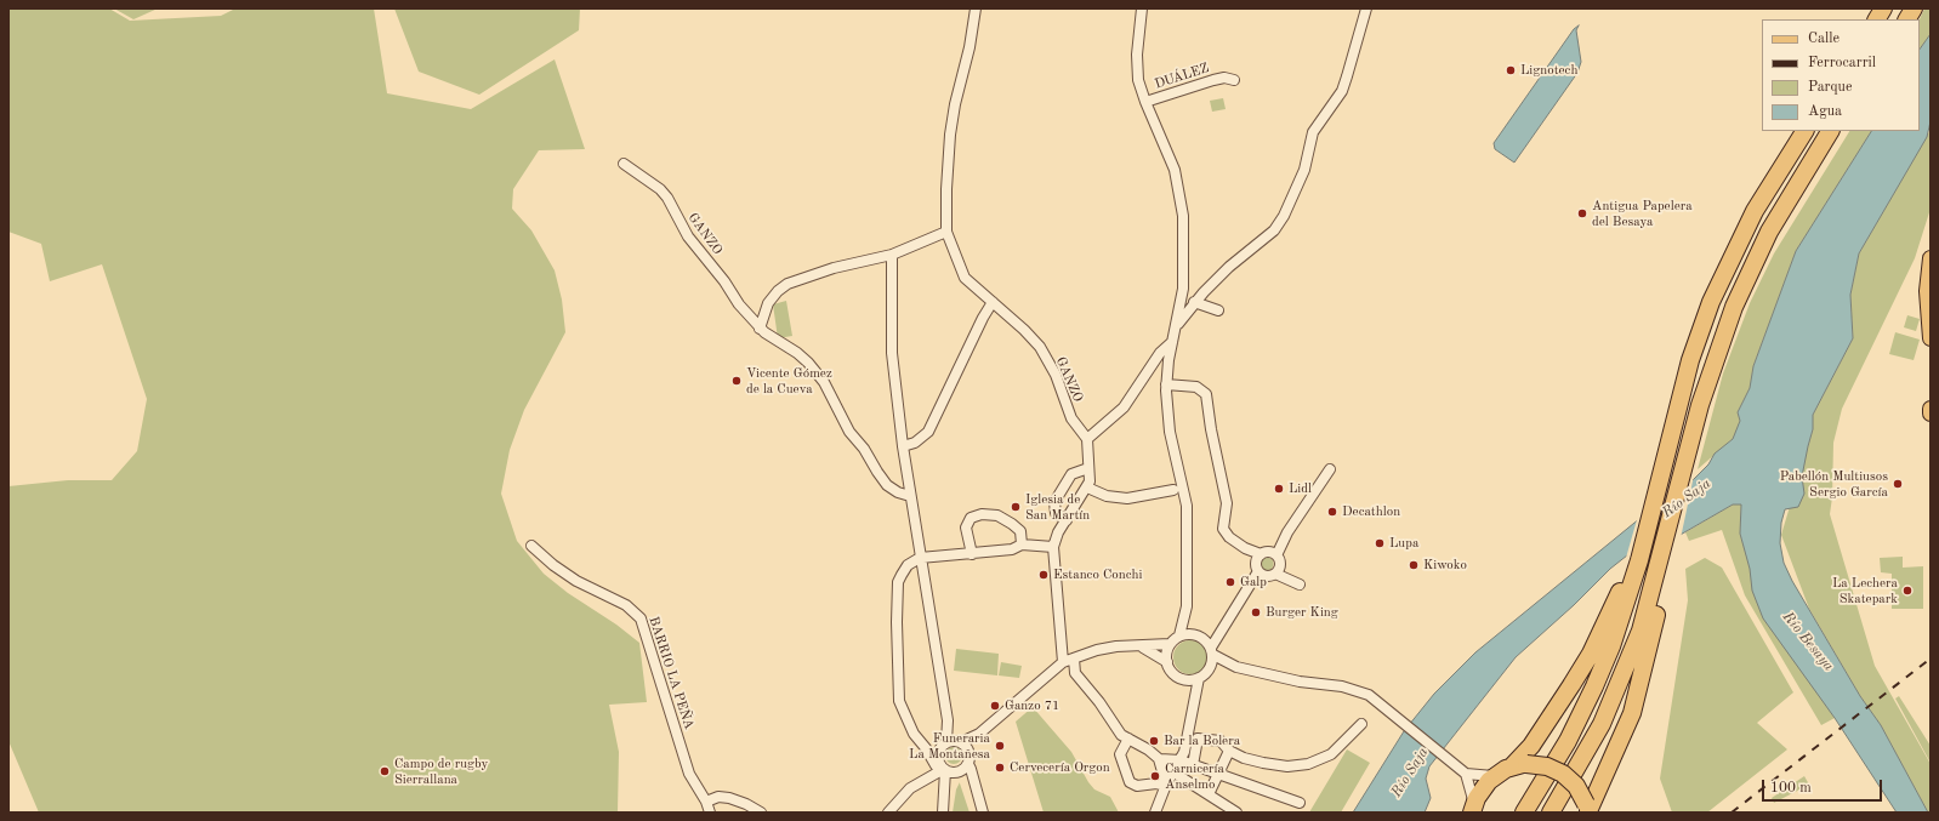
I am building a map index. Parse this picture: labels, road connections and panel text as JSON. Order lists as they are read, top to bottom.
{
  "streets": {
    "street": ["DUÁLEZ", "GANZO", "BARRIO LA PEÑA"]
  },
  "water": ["Río Saja", "Río Besaya"],
  "places": [
    "Lignotech",
    "Antigua Papelera del Besaya",
    "Vicente Gómez de la Cueva",
    "Pabellón Multiusos Sergio García",
    "Lidl",
    "Iglesia de San Martín",
    "Decathlon",
    "Lupa",
    "Kiwoko",
    "Estanco Conchi",
    "Galp",
    "La Lechera Skatepark",
    "Burger King",
    "Ganzo 71",
    "Bar la Bolera",
    "Funeraria La Montañesa",
    "Cervecería Orgon",
    "Campo de rugby Sierrallana",
    "Carnicería Anselmo"
  ],
  "legend": [
    "Calle",
    "Ferrocarril",
    "Parque",
    "Agua"
  ],
  "scale_bar": "100 m"
}
